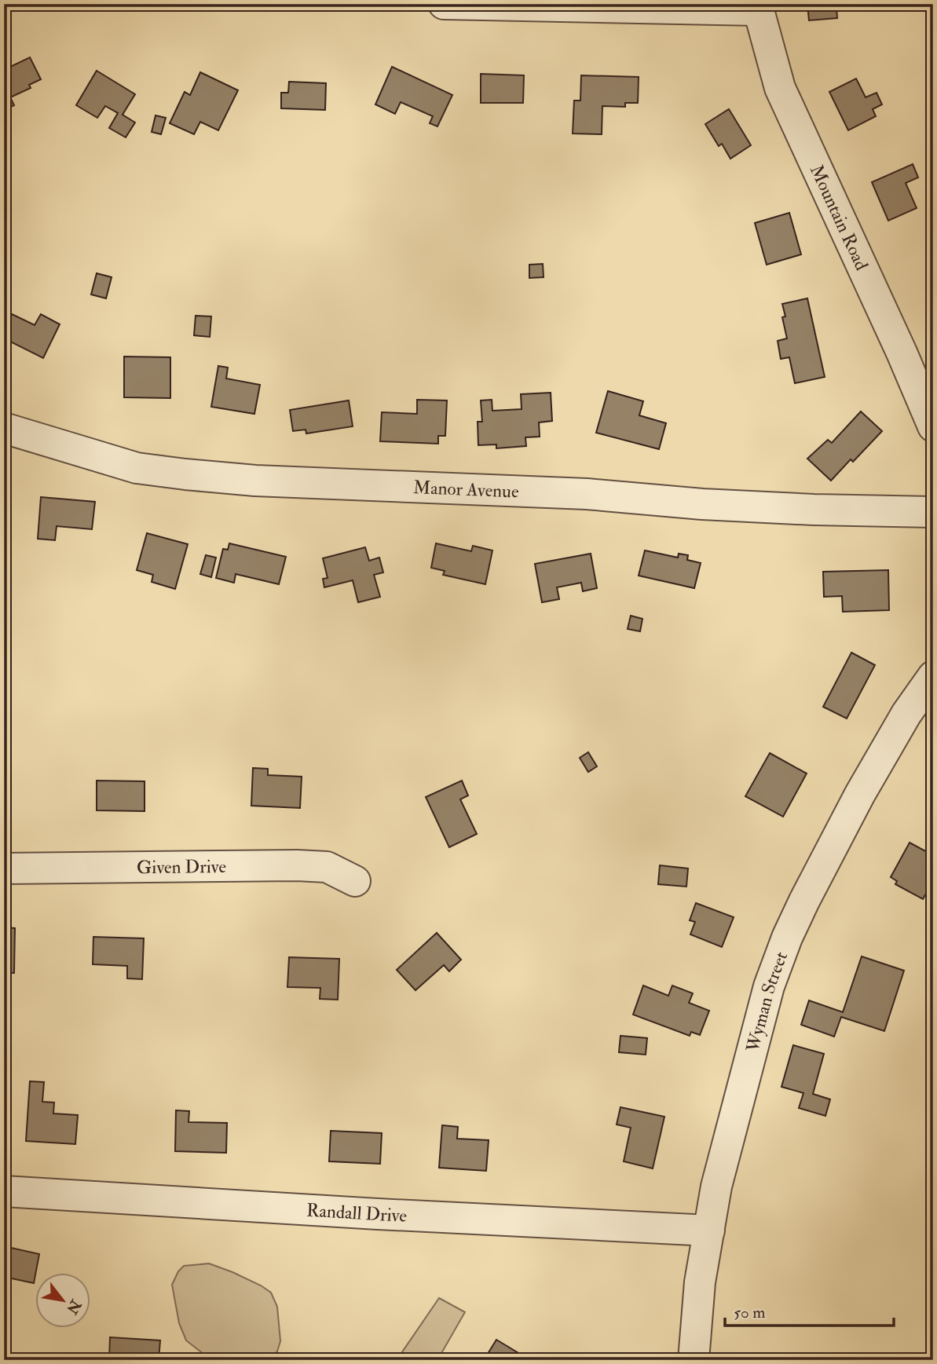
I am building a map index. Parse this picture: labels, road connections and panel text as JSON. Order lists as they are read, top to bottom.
{
  "streets": {
    "street": [
      "Mountain Road",
      "Manor Avenue",
      "Given Drive",
      "Wyman Street",
      "Randall Drive"
    ]
  },
  "crossings": [
    ["Wyman Street", "Randall Drive"]
  ],
  "scale_bar": "50 m",
  "north": "bottom right"
}
